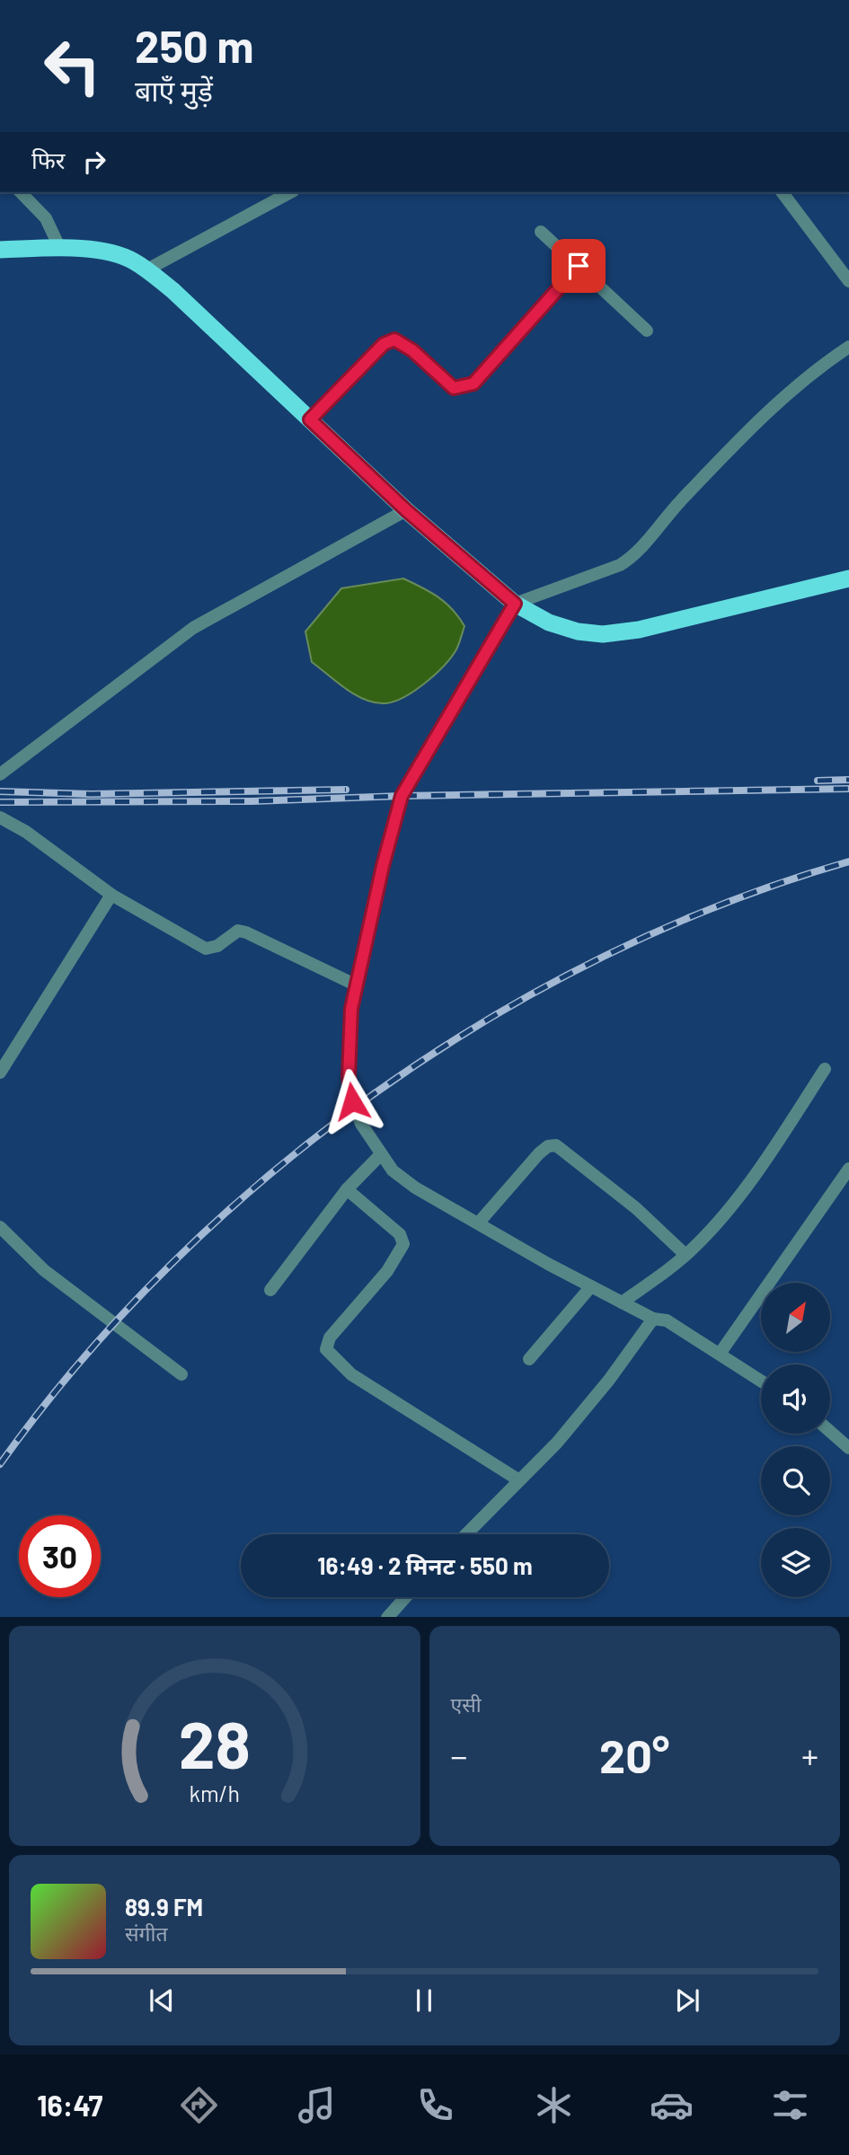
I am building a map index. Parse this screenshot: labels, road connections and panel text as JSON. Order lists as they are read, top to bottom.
{
  "north": "top right",
  "page": {
    "turn": ["250 m", "बाएँ मुड़ें"],
    "then": "फिर",
    "limit": "30",
    "trip": "16:49 · 2 मिनट · 550 m",
    "tile": "एसी",
    "heat": ["−", "20°", "+"],
    "song": ["89.9 FM", "संगीत"],
    "tabs": "16:47",
    "gauge": ["28", "km/h"]
  }
}
